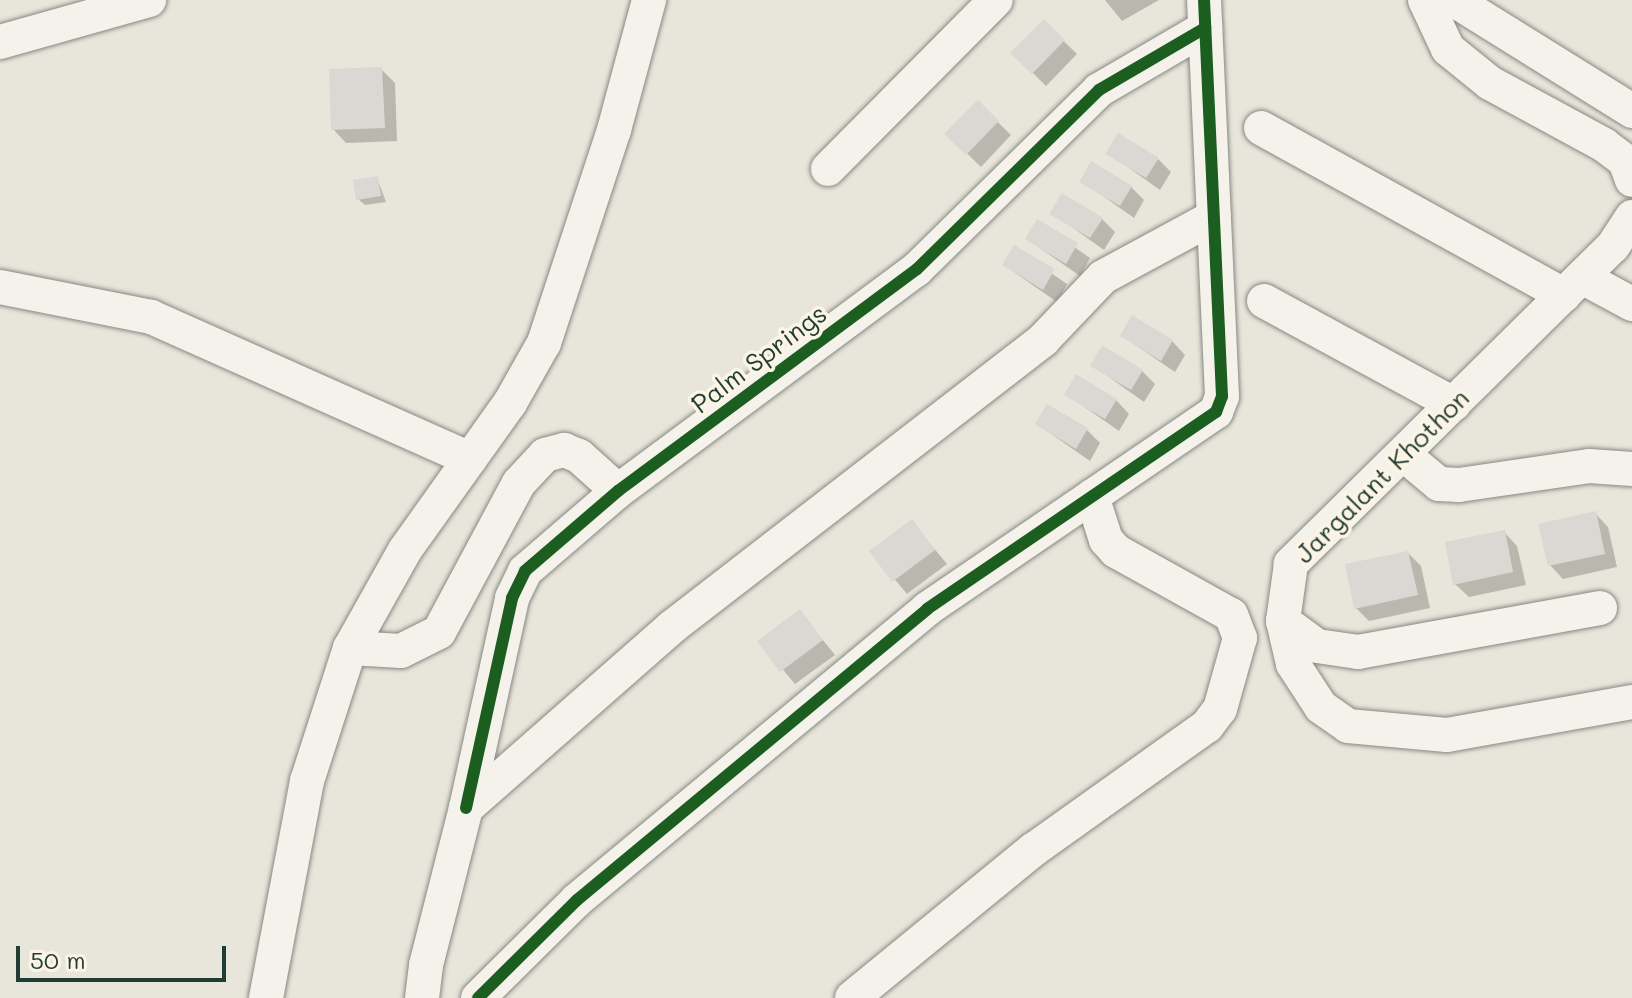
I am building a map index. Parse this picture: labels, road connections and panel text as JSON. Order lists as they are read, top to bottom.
{
  "streets": {
    "street": ["Palm Springs", "Jargalant Khothon"]
  },
  "scale_bar": "50 m"
}
